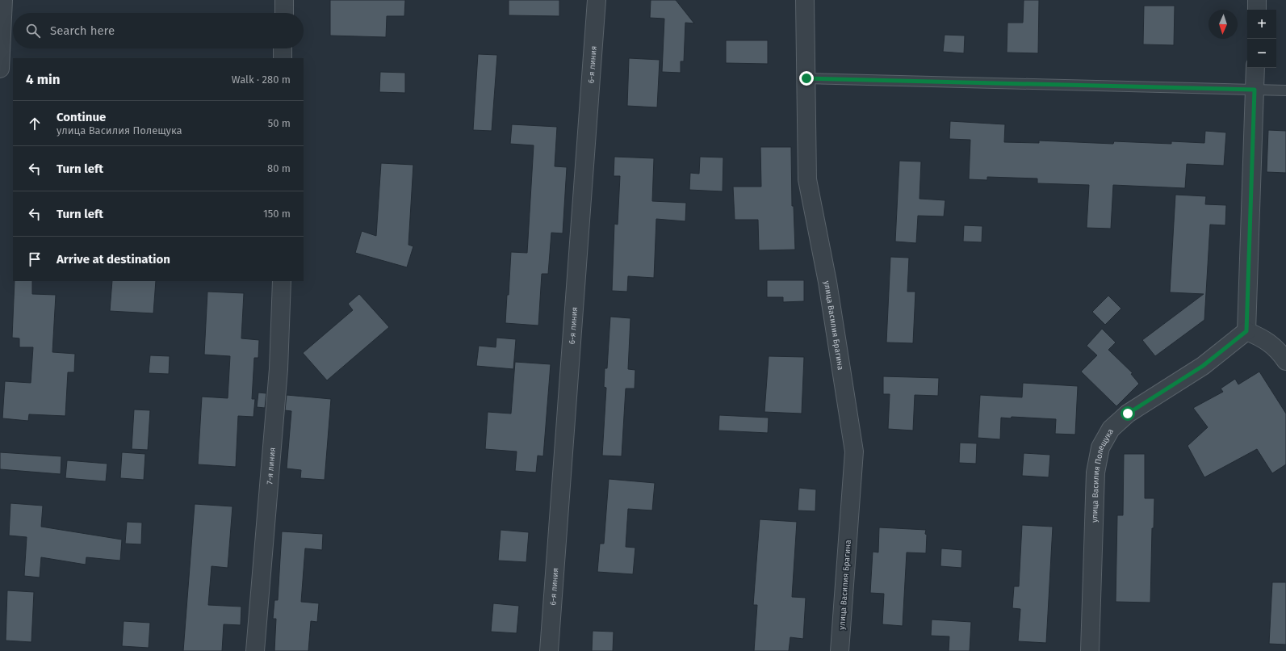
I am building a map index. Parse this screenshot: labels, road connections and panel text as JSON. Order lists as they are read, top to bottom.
{
  "streets": {
    "street": [
      "6-я линия",
      "улица Василия Брагина",
      "7-я линия",
      "улица Василия Полещука"
    ]
  },
  "north": "bottom",
  "page": {
    "map_buttons": ["+", "−"],
    "search": "Search here",
    "heading": ["4 min", "Walk · 280 m"],
    "list": [
      ["Continue", "улица Василия Полещука", "50 m"],
      ["Turn left", "80 m"],
      ["Turn left", "150 m"],
      "Arrive at destination"
    ]
  }
}
